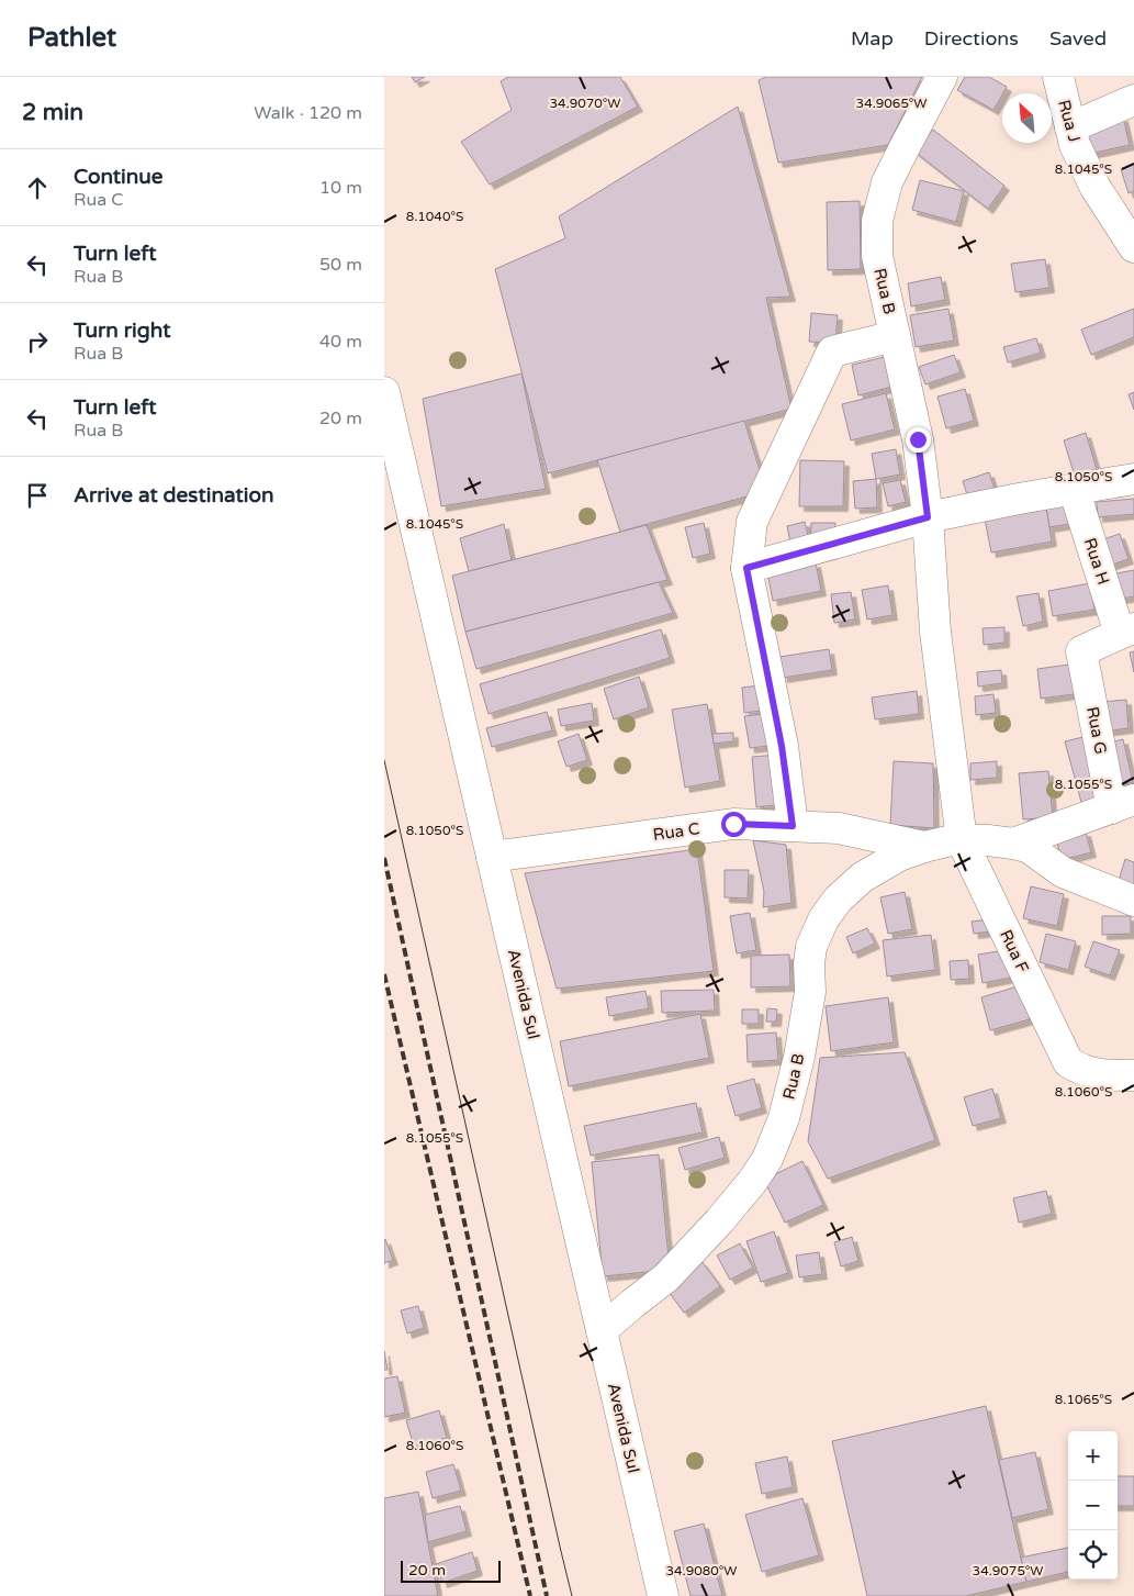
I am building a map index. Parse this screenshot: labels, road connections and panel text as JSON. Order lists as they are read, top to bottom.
{
  "streets": {
    "street": [
      "Rua J",
      "Rua B",
      "Rua H",
      "Rua G",
      "Rua C",
      "Rua F",
      "Avenida Sul"
    ]
  },
  "crossings": [
    ["Rua B", "Rua G"],
    ["Rua B", "Rua C"],
    ["Rua B", "Rua F"],
    ["Rua B", "Avenida Sul"],
    ["Rua H", "Rua G"],
    ["Rua C", "Avenida Sul"]
  ],
  "scale_bar": "20 m",
  "north": "top left",
  "page": {
    "header": "Pathlet",
    "nav": ["Map", "Directions", "Saved"],
    "heading": ["2 min", "Walk · 120 m"],
    "list": [
      ["Continue", "Rua C", "10 m"],
      ["Turn left", "Rua B", "50 m"],
      ["Turn right", "Rua B", "40 m"],
      ["Turn left", "Rua B", "20 m"],
      "Arrive at destination"
    ],
    "map_buttons": ["+", "−"],
    "scale": "20 m"
  },
  "coordinates": [
    "34.9070°W",
    "34.9065°W",
    "8.1045°S",
    "8.1040°S",
    "8.1050°S",
    "8.1055°S",
    "8.1060°S",
    "8.1065°S",
    "34.9080°W",
    "34.9075°W"
  ]
}
